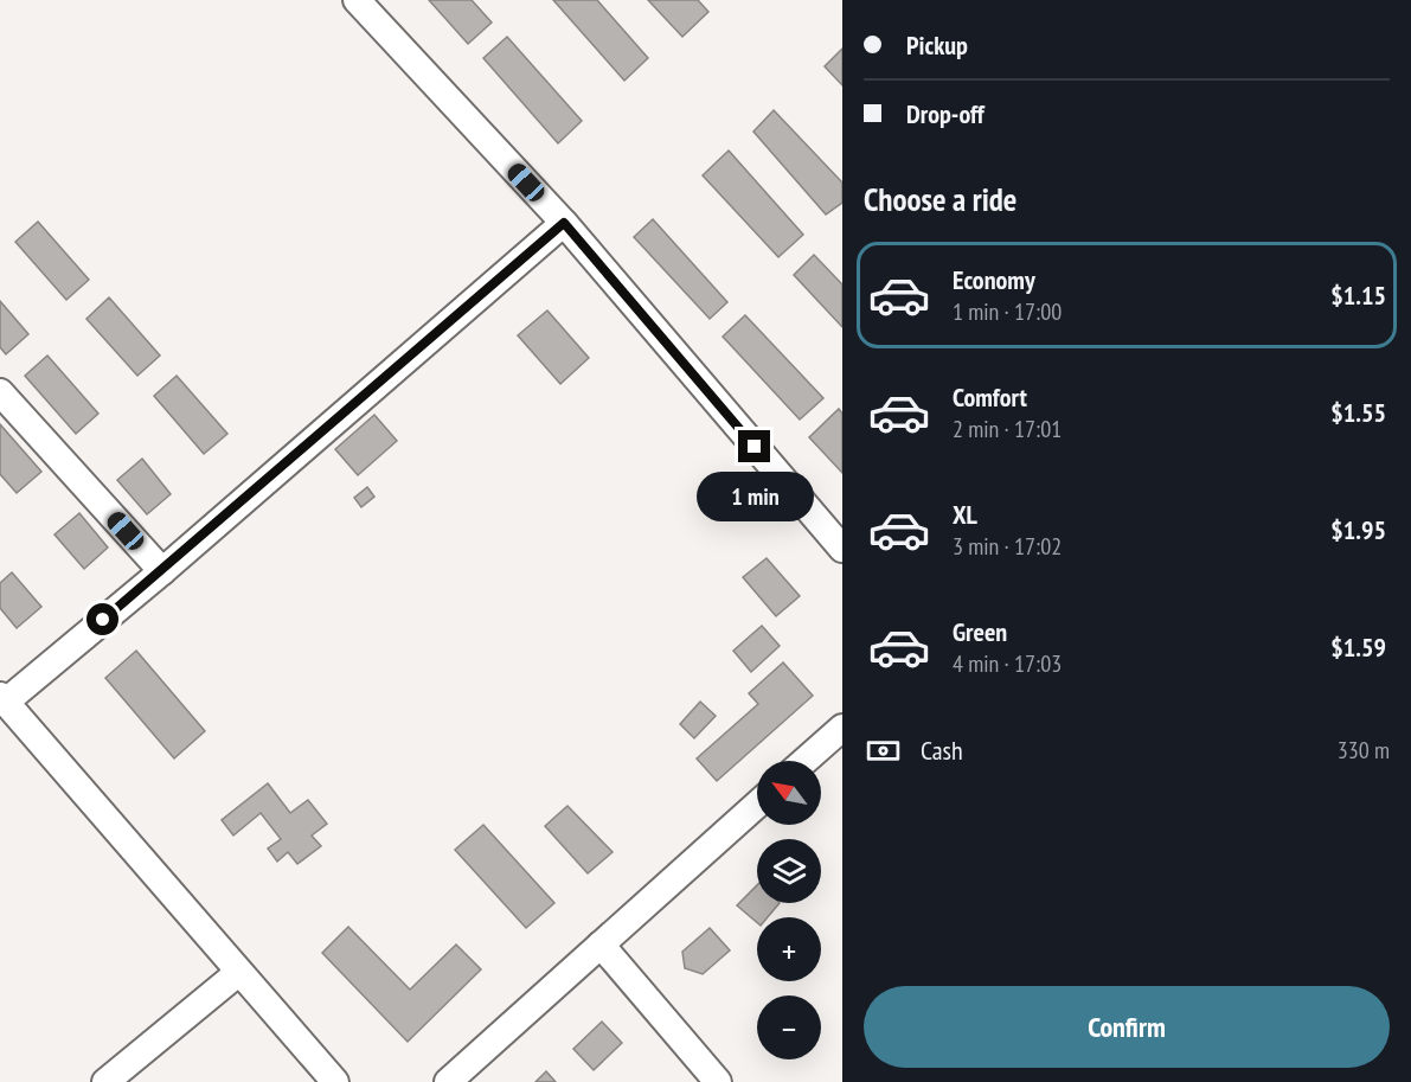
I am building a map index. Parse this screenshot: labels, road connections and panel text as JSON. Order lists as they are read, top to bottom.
{
  "north": "top left",
  "page": {
    "banner": ["Pickup", "Drop-off"],
    "heading": "Choose a ride",
    "list": [
      {
        "name": "Economy",
        "note": "1 min · 17:00",
        "value": "$1.15"
      },
      {
        "name": "Comfort",
        "note": "2 min · 17:01",
        "value": "$1.55"
      },
      {
        "name": "XL",
        "note": "3 min · 17:02",
        "value": "$1.95"
      },
      {
        "name": "Green",
        "note": "4 min · 17:03",
        "value": "$1.59"
      }
    ],
    "bubble": "1 min",
    "pay": ["Cash", "330 m"],
    "map_buttons": ["+", "−"],
    "buttons": "Confirm"
  }
}
